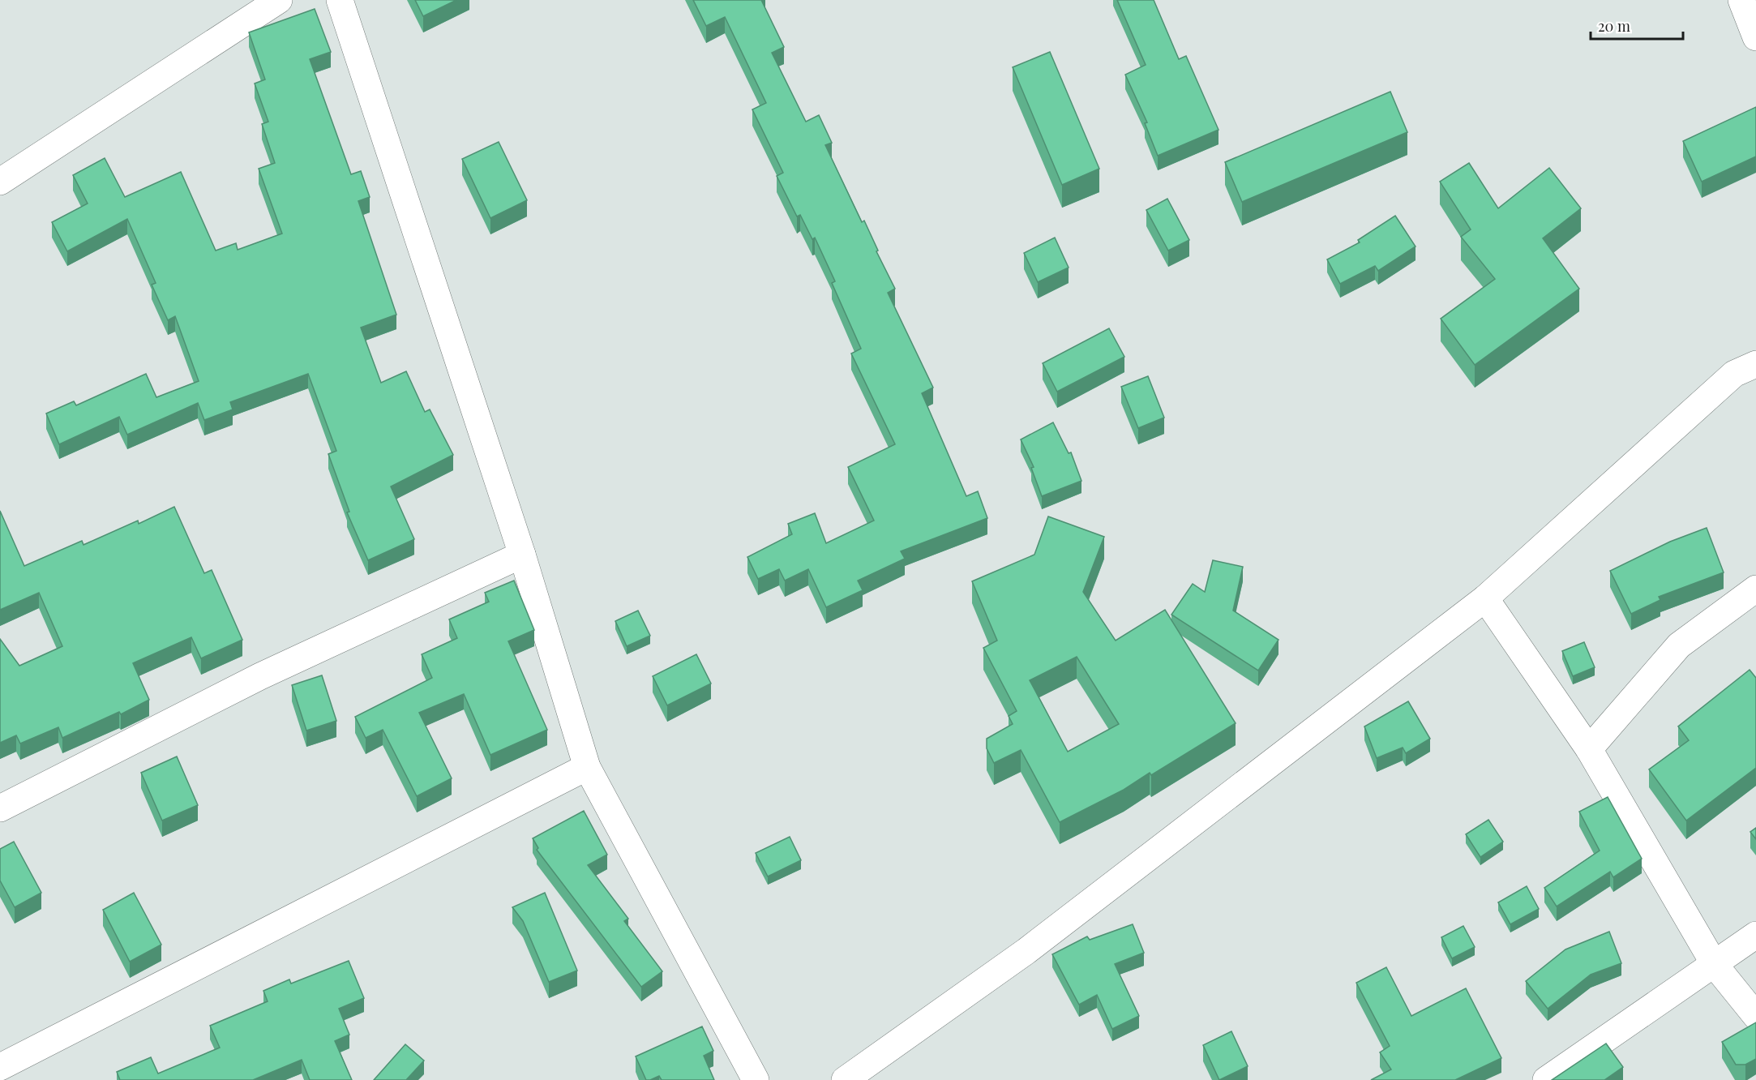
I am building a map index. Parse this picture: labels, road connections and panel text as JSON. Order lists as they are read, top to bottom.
{
  "scale_bar": "20 m"
}
